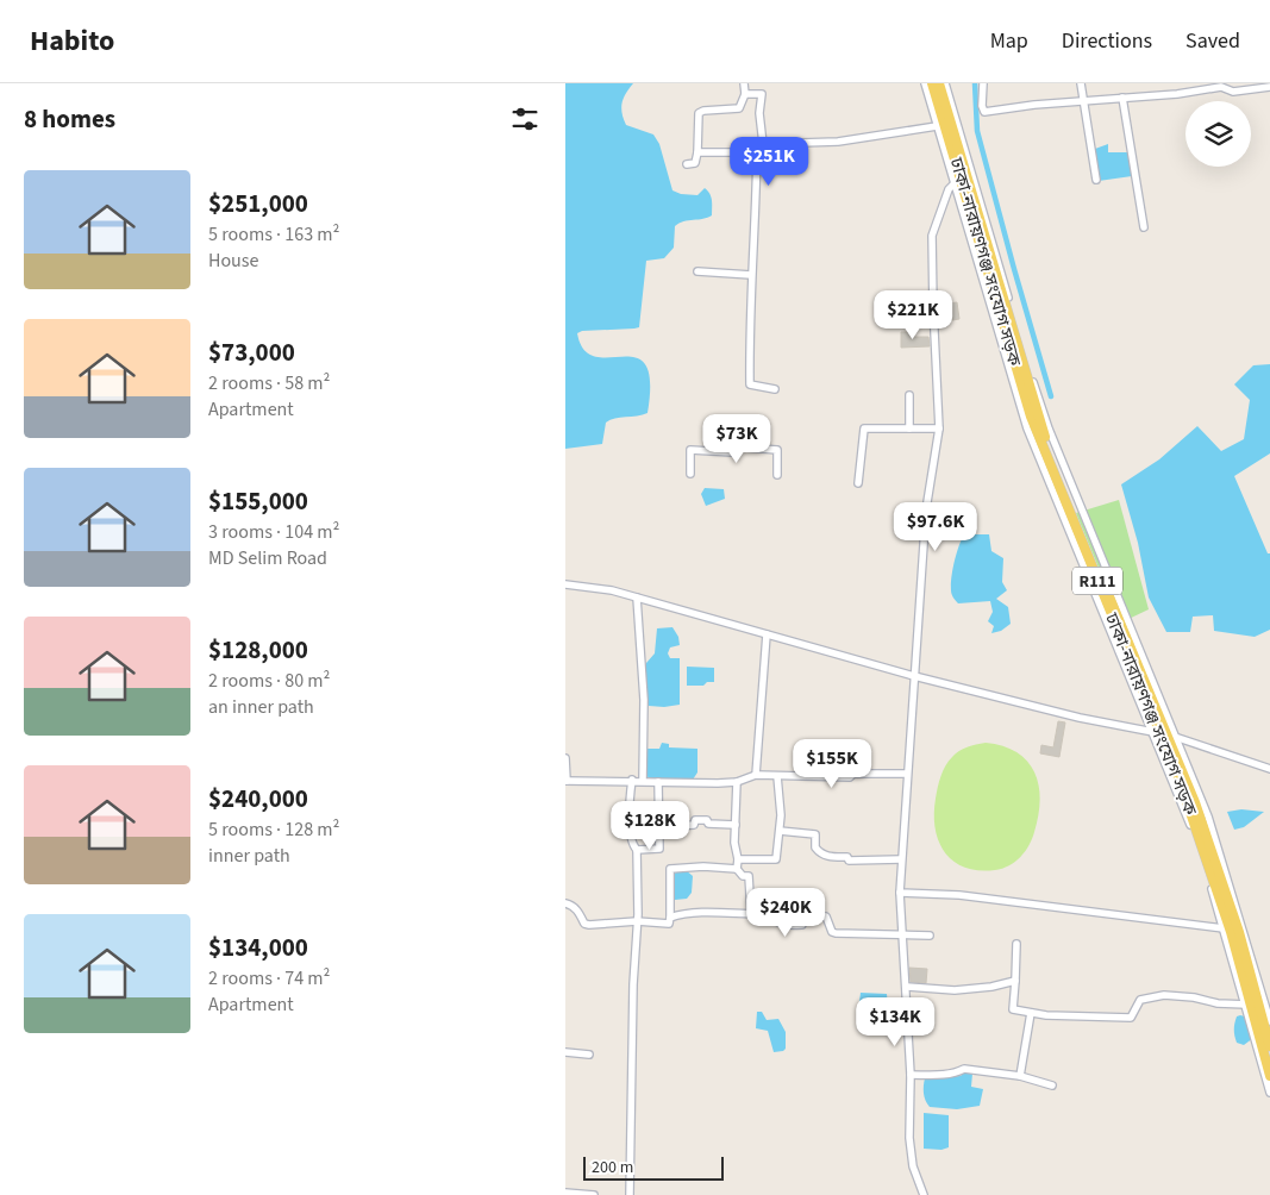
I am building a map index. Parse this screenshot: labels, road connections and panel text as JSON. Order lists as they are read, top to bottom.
{
  "streets": {
    "main road": ["ঢাকা-নারায়ণগঞ্জ সংযোগ সড়ক", "R111"]
  },
  "scale_bar": "200 m",
  "page": {
    "header": "Habito",
    "nav": ["Map", "Directions", "Saved"],
    "heading": "8 homes",
    "price": [
      "$251K",
      "$221K",
      "$73K",
      "$97.6K",
      "$155K",
      "$128K",
      "$240K",
      "$134K"
    ],
    "list": [
      {
        "name": "$251,000",
        "note": "5 rooms · 163 m² · House"
      },
      {
        "name": "$73,000",
        "note": "2 rooms · 58 m² · Apartment"
      },
      {
        "name": "$155,000",
        "note": "3 rooms · 104 m² · MD Selim Road"
      },
      {
        "name": "$128,000",
        "note": "2 rooms · 80 m² · an inner path"
      },
      {
        "name": "$240,000",
        "note": "5 rooms · 128 m² · inner path"
      },
      {
        "name": "$134,000",
        "note": "2 rooms · 74 m² · Apartment"
      }
    ],
    "scale": "200 m"
  }
}
